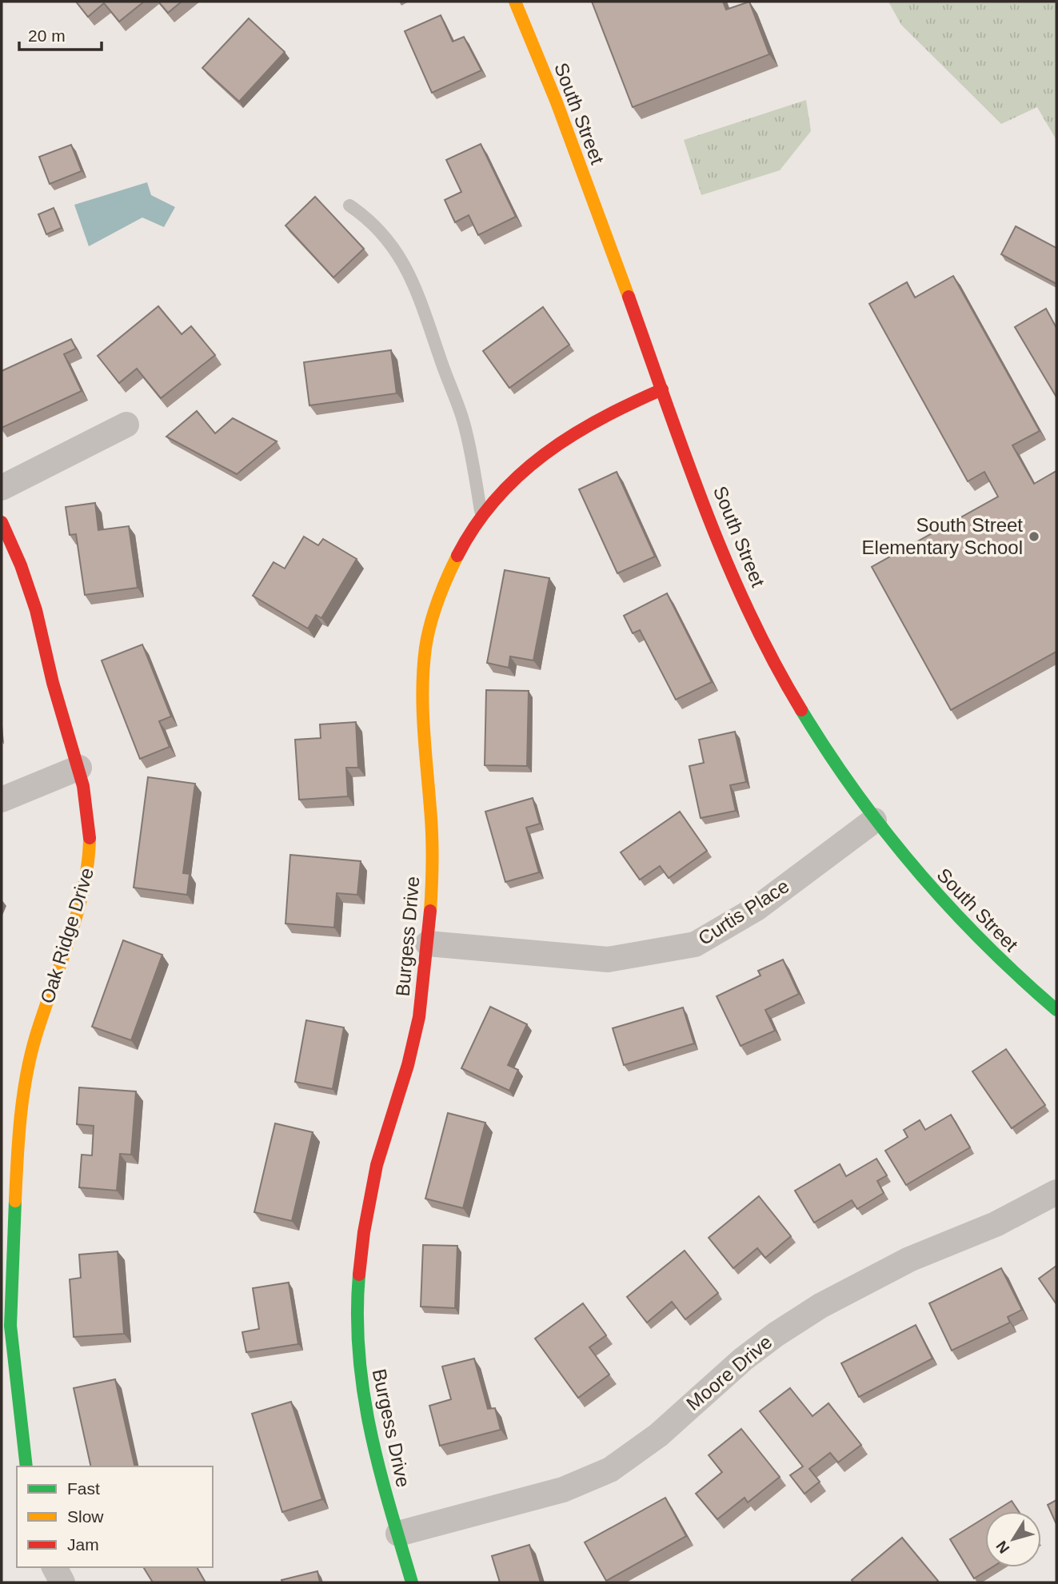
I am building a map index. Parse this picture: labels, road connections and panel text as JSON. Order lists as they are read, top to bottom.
{
  "streets": {
    "street": [
      "South Street",
      "Curtis Place",
      "Oak Ridge Drive",
      "Burgess Drive",
      "Moore Drive"
    ]
  },
  "crossings": [
    ["South Street", "Curtis Place"],
    ["South Street", "Burgess Drive"],
    ["Curtis Place", "Burgess Drive"],
    ["Burgess Drive", "Moore Drive"]
  ],
  "places": ["South Street Elementary School"],
  "legend": ["Fast", "Slow", "Jam"],
  "scale_bar": "20 m",
  "north": "bottom left"
}
